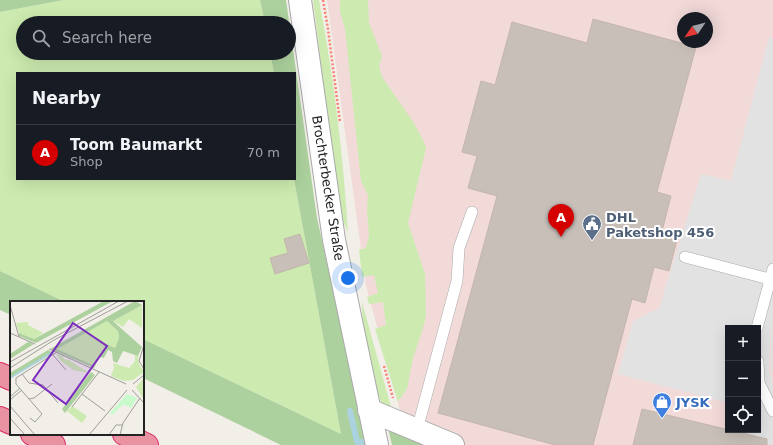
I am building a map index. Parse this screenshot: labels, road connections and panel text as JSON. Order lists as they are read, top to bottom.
{
  "streets": {
    "street": ["Brochterbecker Straße"]
  },
  "places": {
    "public building": ["DHL Paketshop 456"],
    "shop": ["JYSK"]
  },
  "north": "bottom left",
  "page": {
    "search": "Search here",
    "heading": "Nearby",
    "list": [
      {
        "mark": "A",
        "name": "Toom Baumarkt",
        "note": "Shop",
        "value": "70 m"
      }
    ],
    "pins": "A",
    "map_buttons": ["+", "−"]
  }
}
